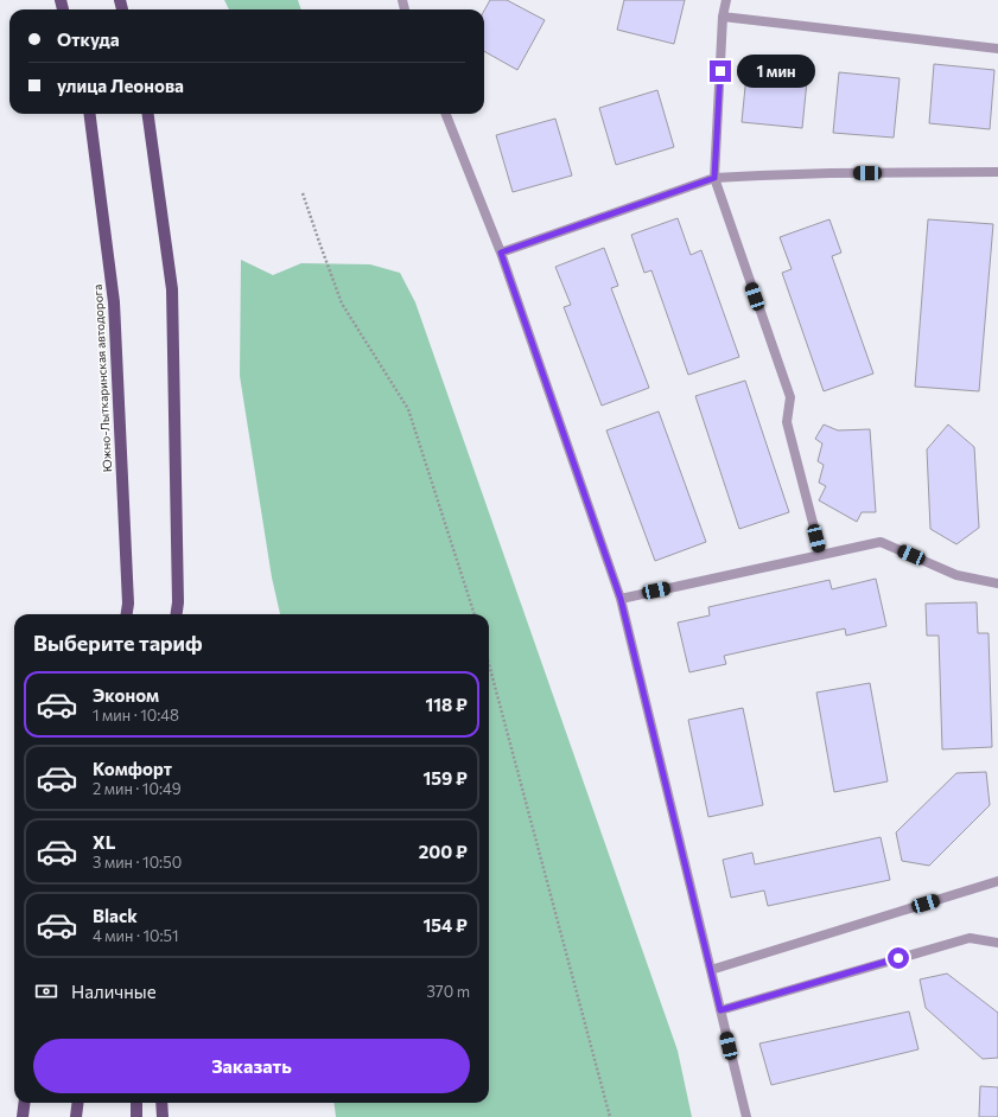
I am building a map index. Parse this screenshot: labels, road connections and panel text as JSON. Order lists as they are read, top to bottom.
{
  "streets": {
    "main road": ["Южно-Лыткаринская автодорога"]
  },
  "page": {
    "banner": ["Откуда", "улица Леонова"],
    "bubble": "1 мин",
    "heading": "Выберите тариф",
    "list": [
      {
        "name": "Эконом",
        "note": "1 мин · 10:48",
        "value": "118 ₽"
      },
      {
        "name": "Комфорт",
        "note": "2 мин · 10:49",
        "value": "159 ₽"
      },
      {
        "name": "XL",
        "note": "3 мин · 10:50",
        "value": "200 ₽"
      },
      {
        "name": "Black",
        "note": "4 мин · 10:51",
        "value": "154 ₽"
      }
    ],
    "pay": ["Наличные", "370 m"],
    "buttons": "Заказать"
  }
}
